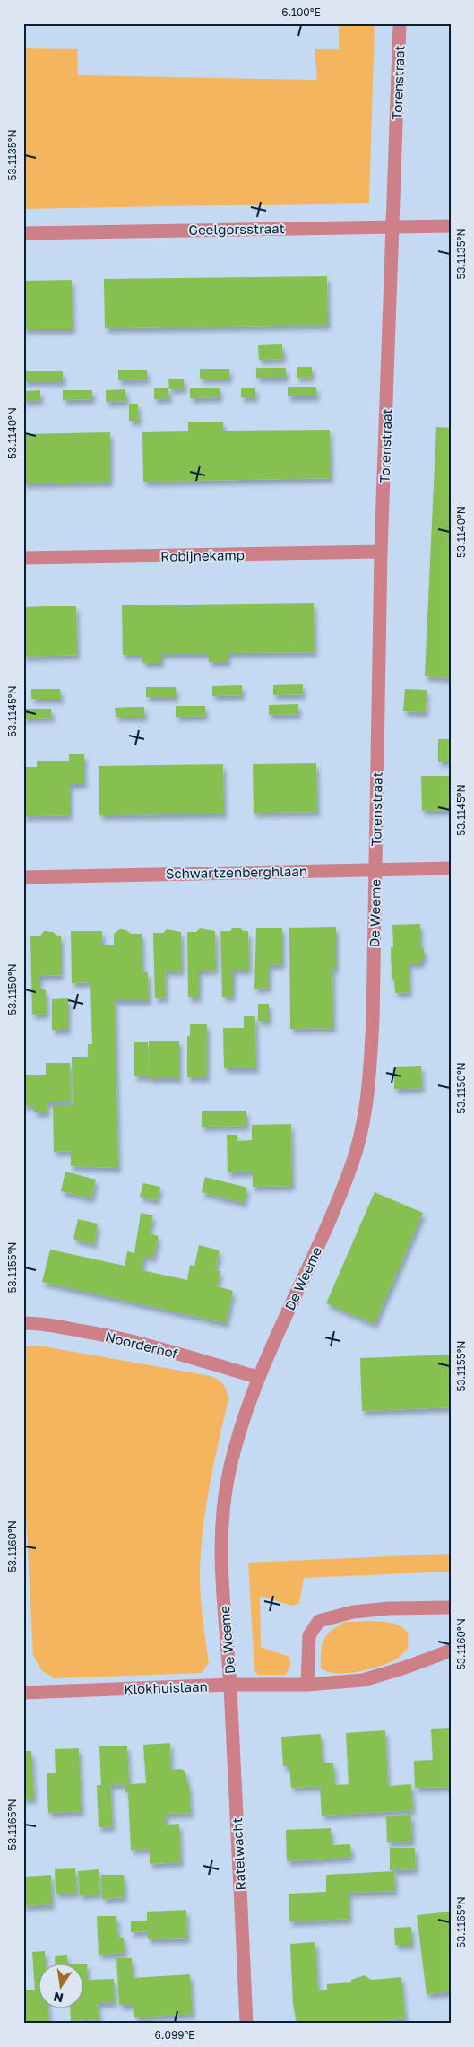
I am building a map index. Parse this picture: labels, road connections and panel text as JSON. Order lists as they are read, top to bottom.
{
  "streets": {
    "street": [
      "Torenstraat",
      "Geelgorsstraat",
      "Robijnekamp",
      "Schwartzenberghlaan",
      "De Weeme",
      "Noorderhof",
      "Klokhuislaan",
      "Ratelwacht"
    ]
  },
  "crossings": [
    ["Torenstraat", "Geelgorsstraat"],
    ["Torenstraat", "Robijnekamp"],
    ["Torenstraat", "Schwartzenberghlaan"],
    ["Torenstraat", "De Weeme"],
    ["Schwartzenberghlaan", "De Weeme"],
    ["De Weeme", "Noorderhof"],
    ["De Weeme", "Klokhuislaan"],
    ["De Weeme", "Ratelwacht"],
    ["Klokhuislaan", "Ratelwacht"]
  ],
  "north": "bottom",
  "coordinates": [
    "6.100°E",
    "53.1135°N",
    "53.1140°N",
    "53.1145°N",
    "53.1150°N",
    "53.1155°N",
    "53.1160°N",
    "53.1165°N",
    "6.099°E"
  ]
}
